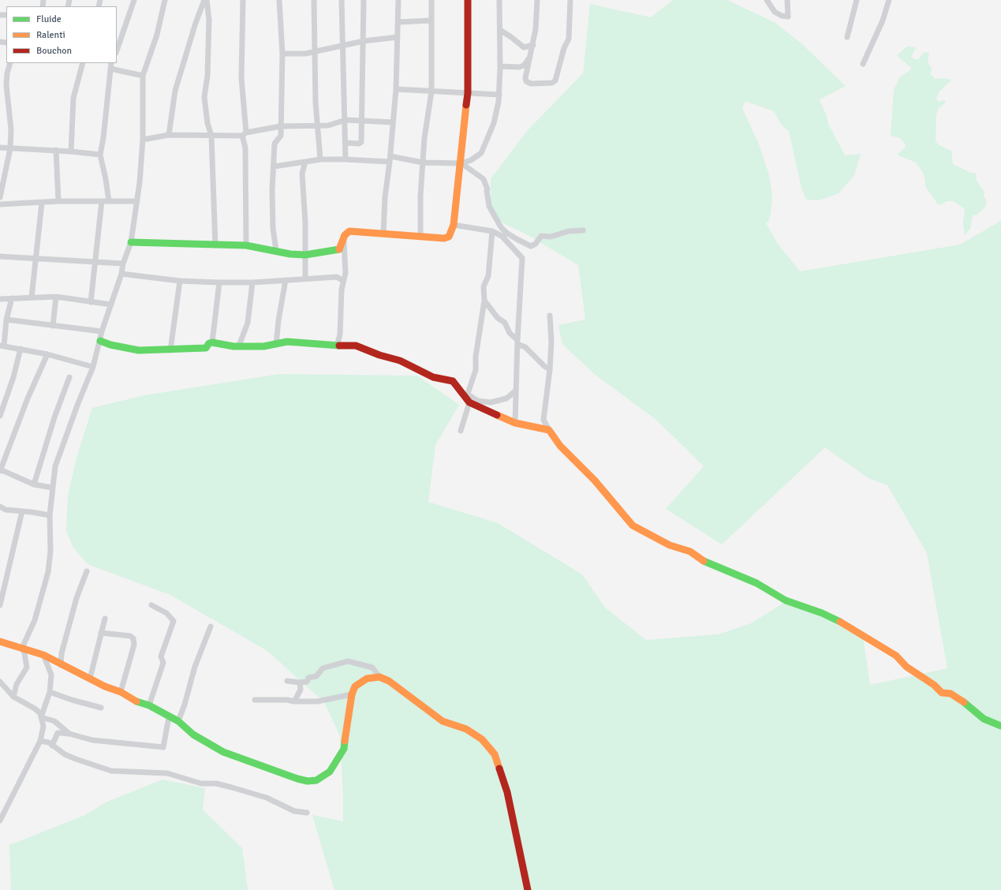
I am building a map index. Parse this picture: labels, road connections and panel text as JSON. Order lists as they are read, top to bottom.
{
  "legend": ["Fluide", "Ralenti", "Bouchon"]
}
